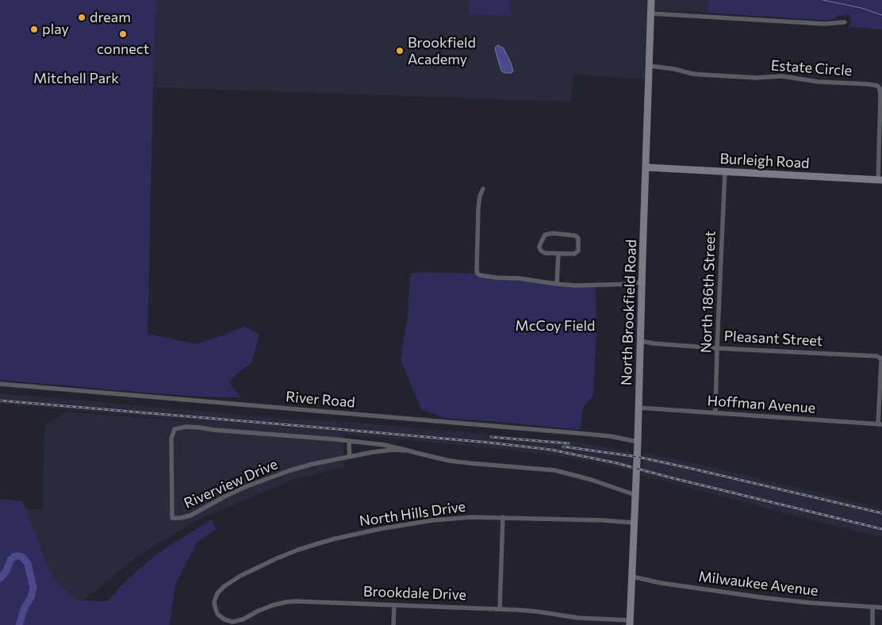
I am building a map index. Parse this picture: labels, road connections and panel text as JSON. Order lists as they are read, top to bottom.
{
  "streets": {
    "street": [
      "Estate Circle",
      "Burleigh Road",
      "North 186th Street",
      "North Brookfield Road",
      "Pleasant Street",
      "River Road",
      "Hoffman Avenue",
      "Riverview Drive",
      "North Hills Drive",
      "Milwaukee Avenue",
      "Brookdale Drive"
    ]
  },
  "crossings": [
    ["Estate Circle", "Burleigh Road"],
    ["Estate Circle", "North Brookfield Road"],
    ["Burleigh Road", "North 186th Street"],
    ["Burleigh Road", "North Brookfield Road"],
    ["North 186th Street", "Pleasant Street"],
    ["North 186th Street", "Hoffman Avenue"],
    ["North Brookfield Road", "Pleasant Street"],
    ["North Brookfield Road", "River Road"],
    ["North Brookfield Road", "Hoffman Avenue"],
    ["North Brookfield Road", "Riverview Drive"],
    ["North Brookfield Road", "North Hills Drive"],
    ["North Brookfield Road", "Milwaukee Avenue"],
    ["North Brookfield Road", "Brookdale Drive"],
    ["Pleasant Street", "Hoffman Avenue"],
    ["North Hills Drive", "Brookdale Drive"]
  ],
  "parks": ["Mitchell Park", "McCoy Field"],
  "places": [
    "dream",
    "play",
    "connect",
    "Brookfield Academy"
  ]
}
